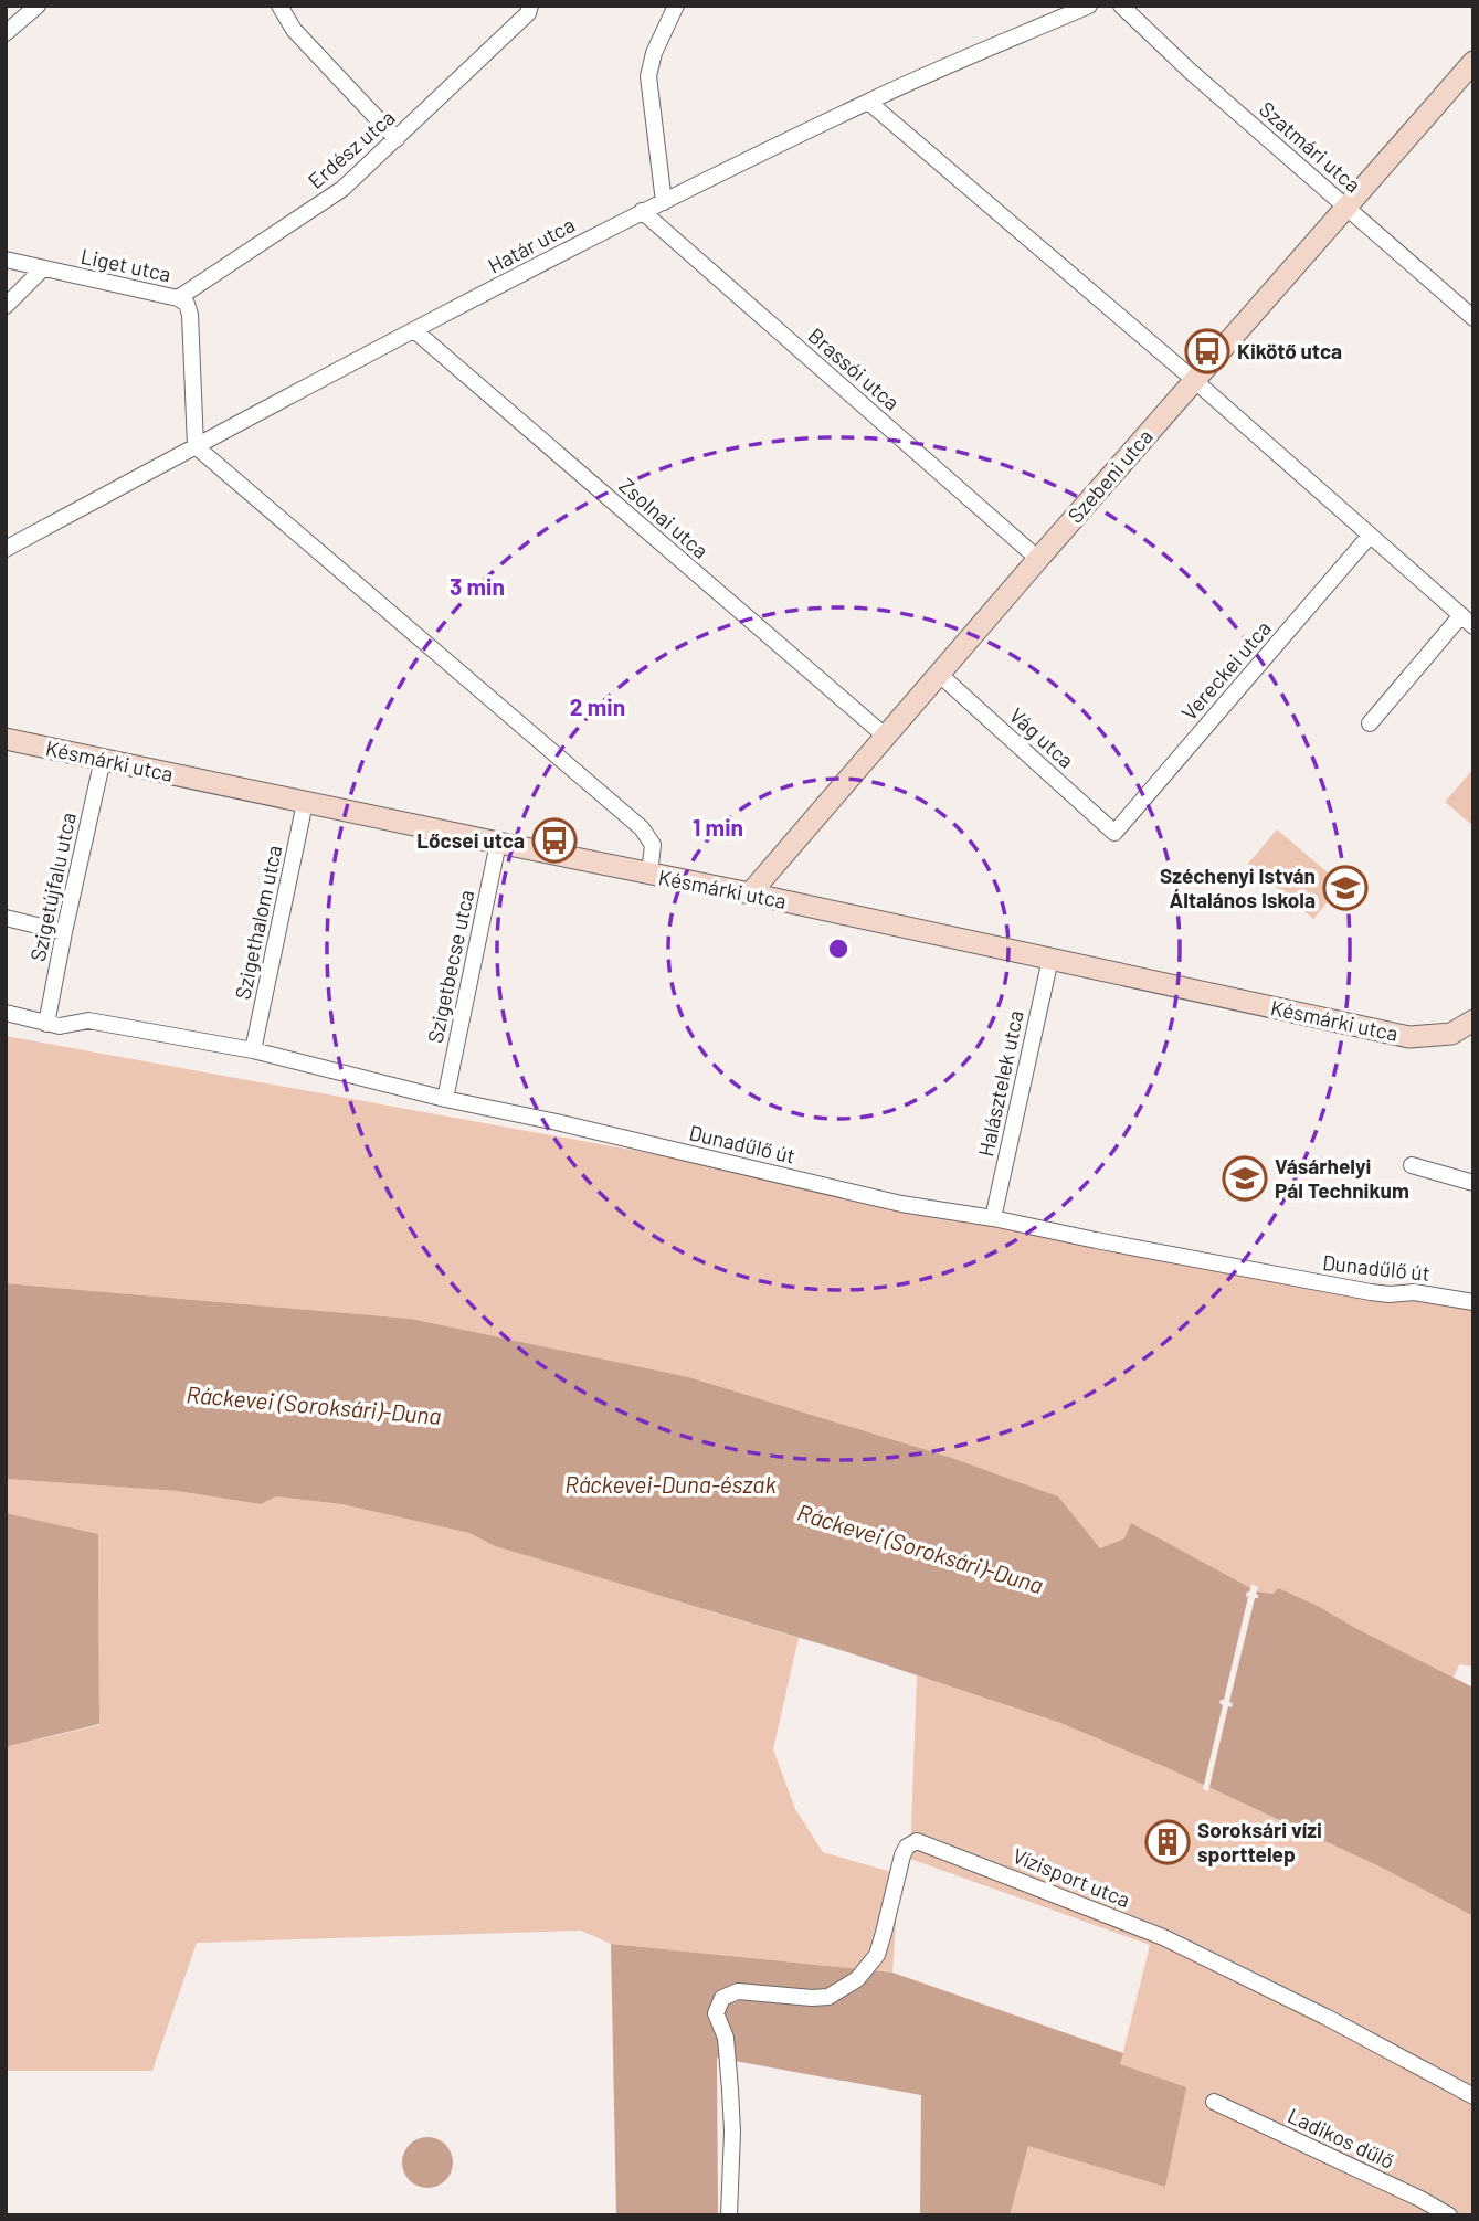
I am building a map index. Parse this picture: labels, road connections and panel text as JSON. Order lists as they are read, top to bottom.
{
  "streets": {
    "street": [
      "Szatmári utca",
      "Erdész utca",
      "Határ utca",
      "Liget utca",
      "Brassói utca",
      "Szebeni utca",
      "Zsolnai utca",
      "Vereckei utca",
      "Vág utca",
      "Késmárki utca",
      "Szigetújfalu utca",
      "Szigethalom utca",
      "Szigetbecse utca",
      "Halásztelek utca",
      "Dunadűlő út",
      "Vízisport utca",
      "Ladikos dűlő"
    ]
  },
  "crossings": [
    ["Szatmári utca", "Szebeni utca"],
    ["Erdész utca", "Liget utca"],
    ["Határ utca", "Liget utca"],
    ["Határ utca", "Brassói utca"],
    ["Határ utca", "Zsolnai utca"],
    ["Brassói utca", "Szebeni utca"],
    ["Szebeni utca", "Zsolnai utca"],
    ["Szebeni utca", "Vág utca"],
    ["Szebeni utca", "Késmárki utca"],
    ["Vereckei utca", "Vág utca"],
    ["Késmárki utca", "Szigetújfalu utca"],
    ["Késmárki utca", "Szigethalom utca"],
    ["Késmárki utca", "Szigetbecse utca"],
    ["Késmárki utca", "Halásztelek utca"],
    ["Szigetújfalu utca", "Dunadűlő út"],
    ["Szigethalom utca", "Dunadűlő út"],
    ["Szigetbecse utca", "Dunadűlő út"],
    ["Halásztelek utca", "Dunadűlő út"]
  ],
  "water": ["Ráckevei (Soroksári)-Duna", "Ráckevei-Duna-észak"],
  "places": {
    "bus stop": ["Kikötő utca", "Lőcsei utca"],
    "school or university": ["Széchenyi István Általános Iskola", "Vásárhelyi Pál Technikum"],
    "building": ["Soroksári vízi sporttelep"]
  },
  "rings": ["3 min", "2 min", "1 min"]
}
